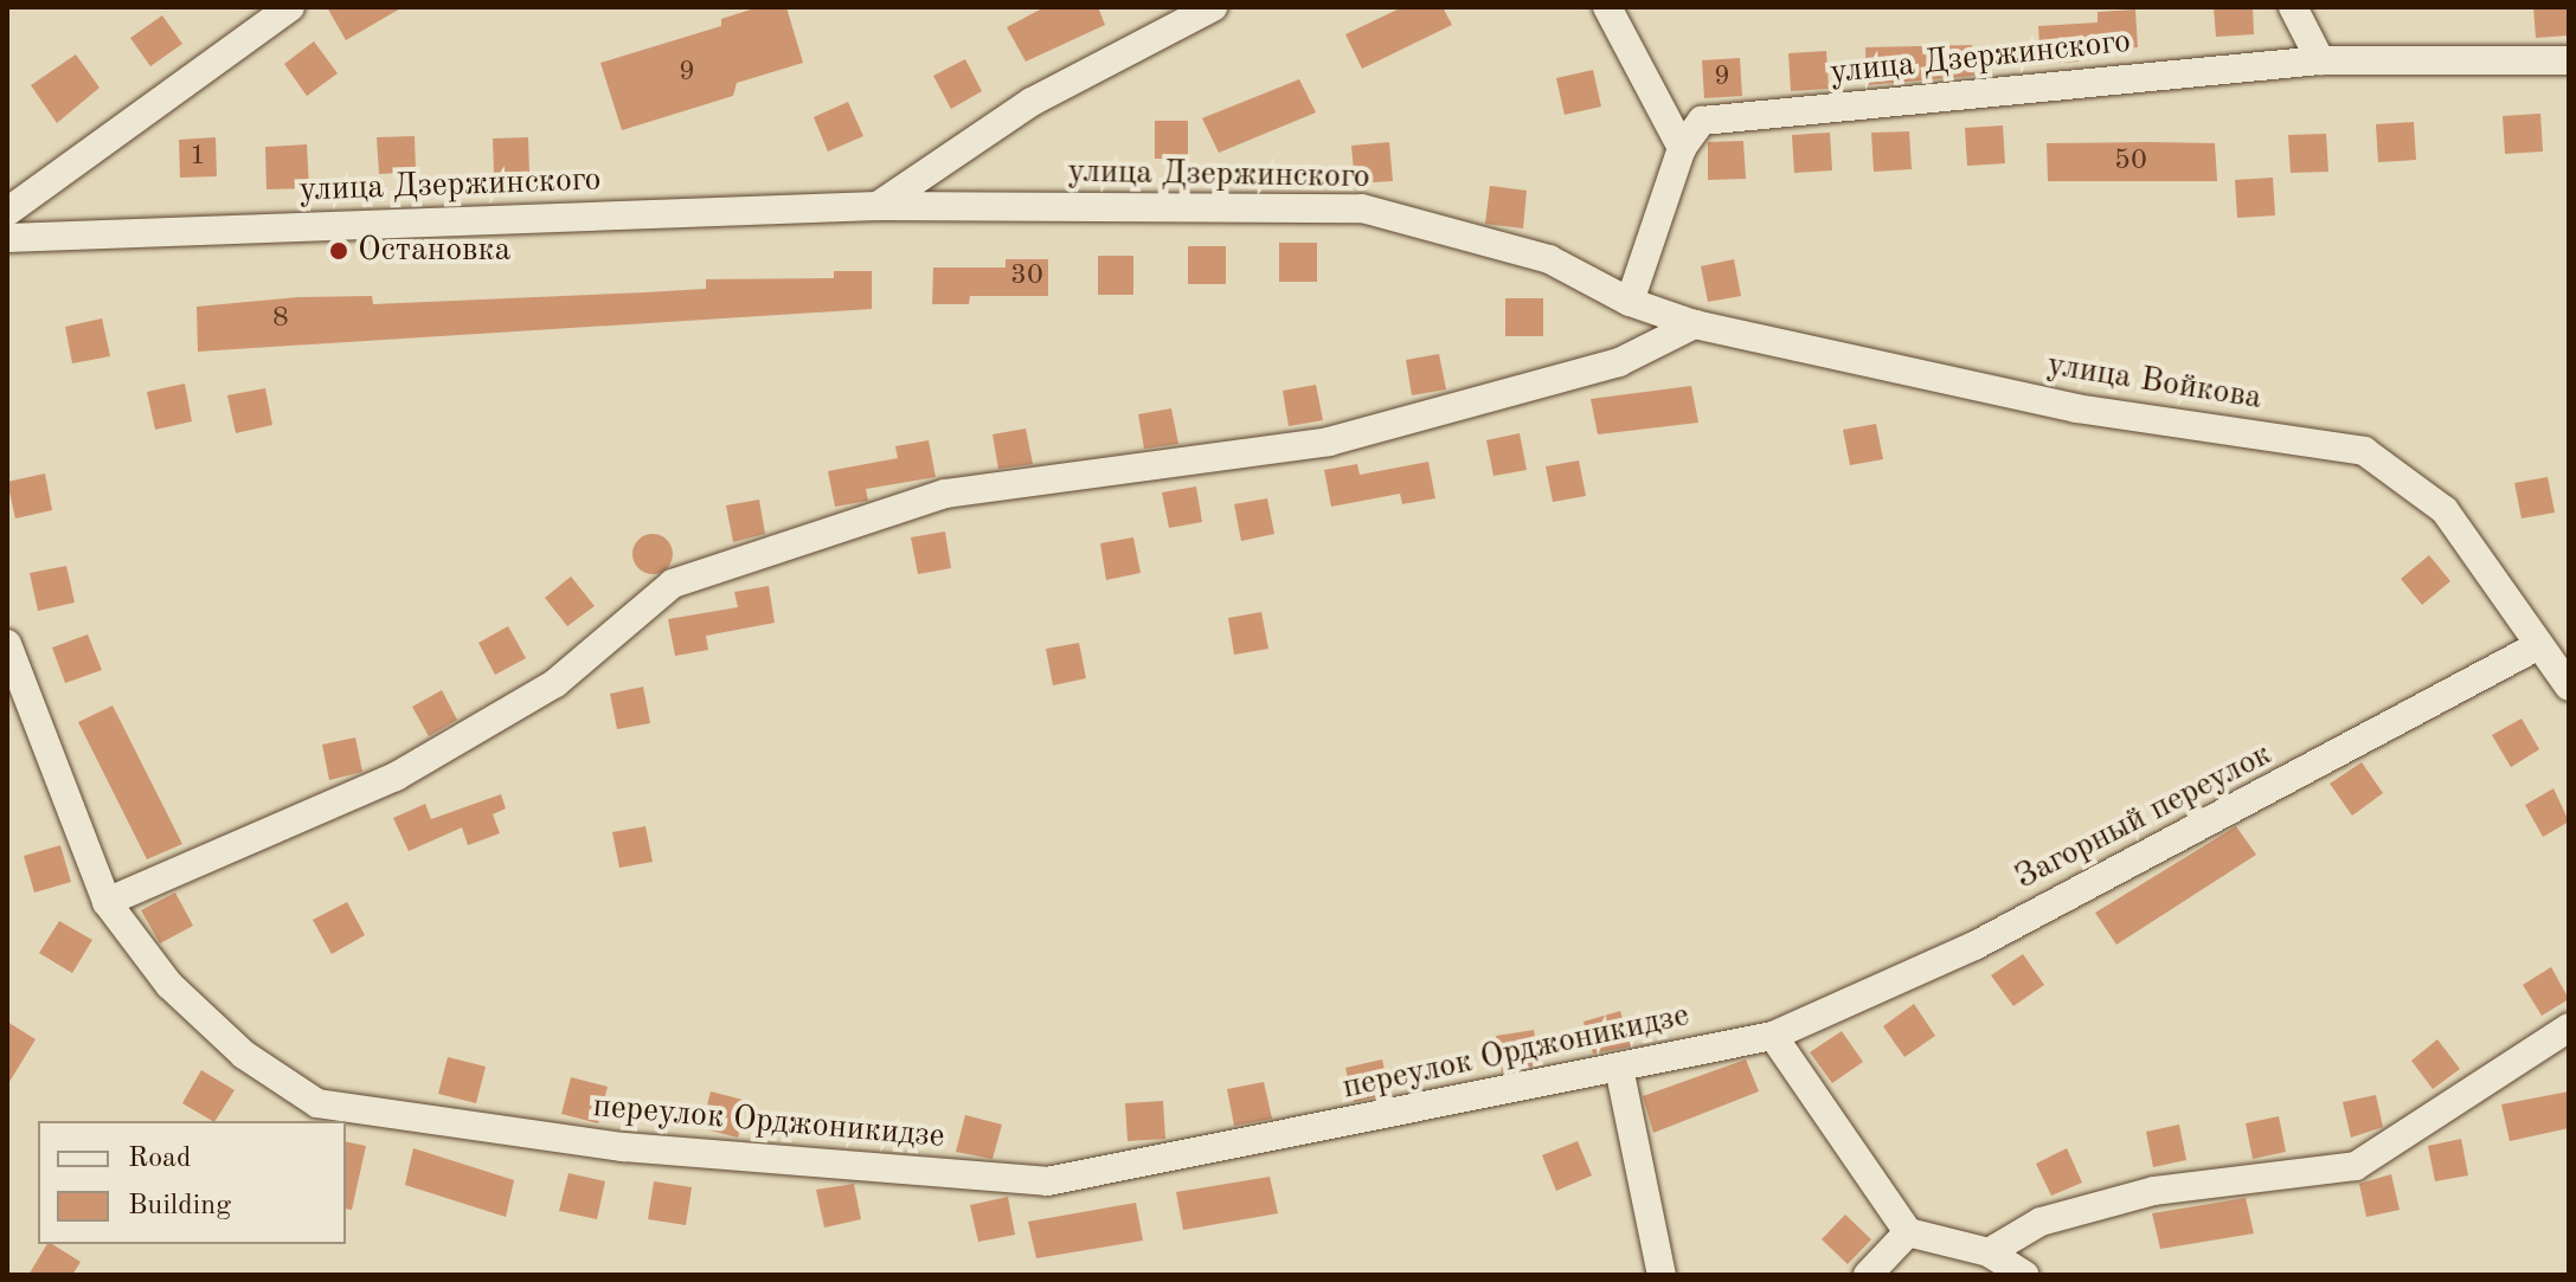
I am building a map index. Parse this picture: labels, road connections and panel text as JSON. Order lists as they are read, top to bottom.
{
  "streets": {
    "street": [
      "улица Дзержинского",
      "улица Войкова",
      "Загорный переулок",
      "переулок Орджоникидзе"
    ]
  },
  "crossings": [
    ["улица Дзержинского", "улица Войкова"],
    ["улица Войкова", "Загорный переулок"],
    ["Загорный переулок", "переулок Орджоникидзе"]
  ],
  "places": ["Остановка"],
  "house_numbers": [
    "9",
    "9",
    "1",
    "50",
    "30",
    "8"
  ],
  "legend": ["Road", "Building"]
}
